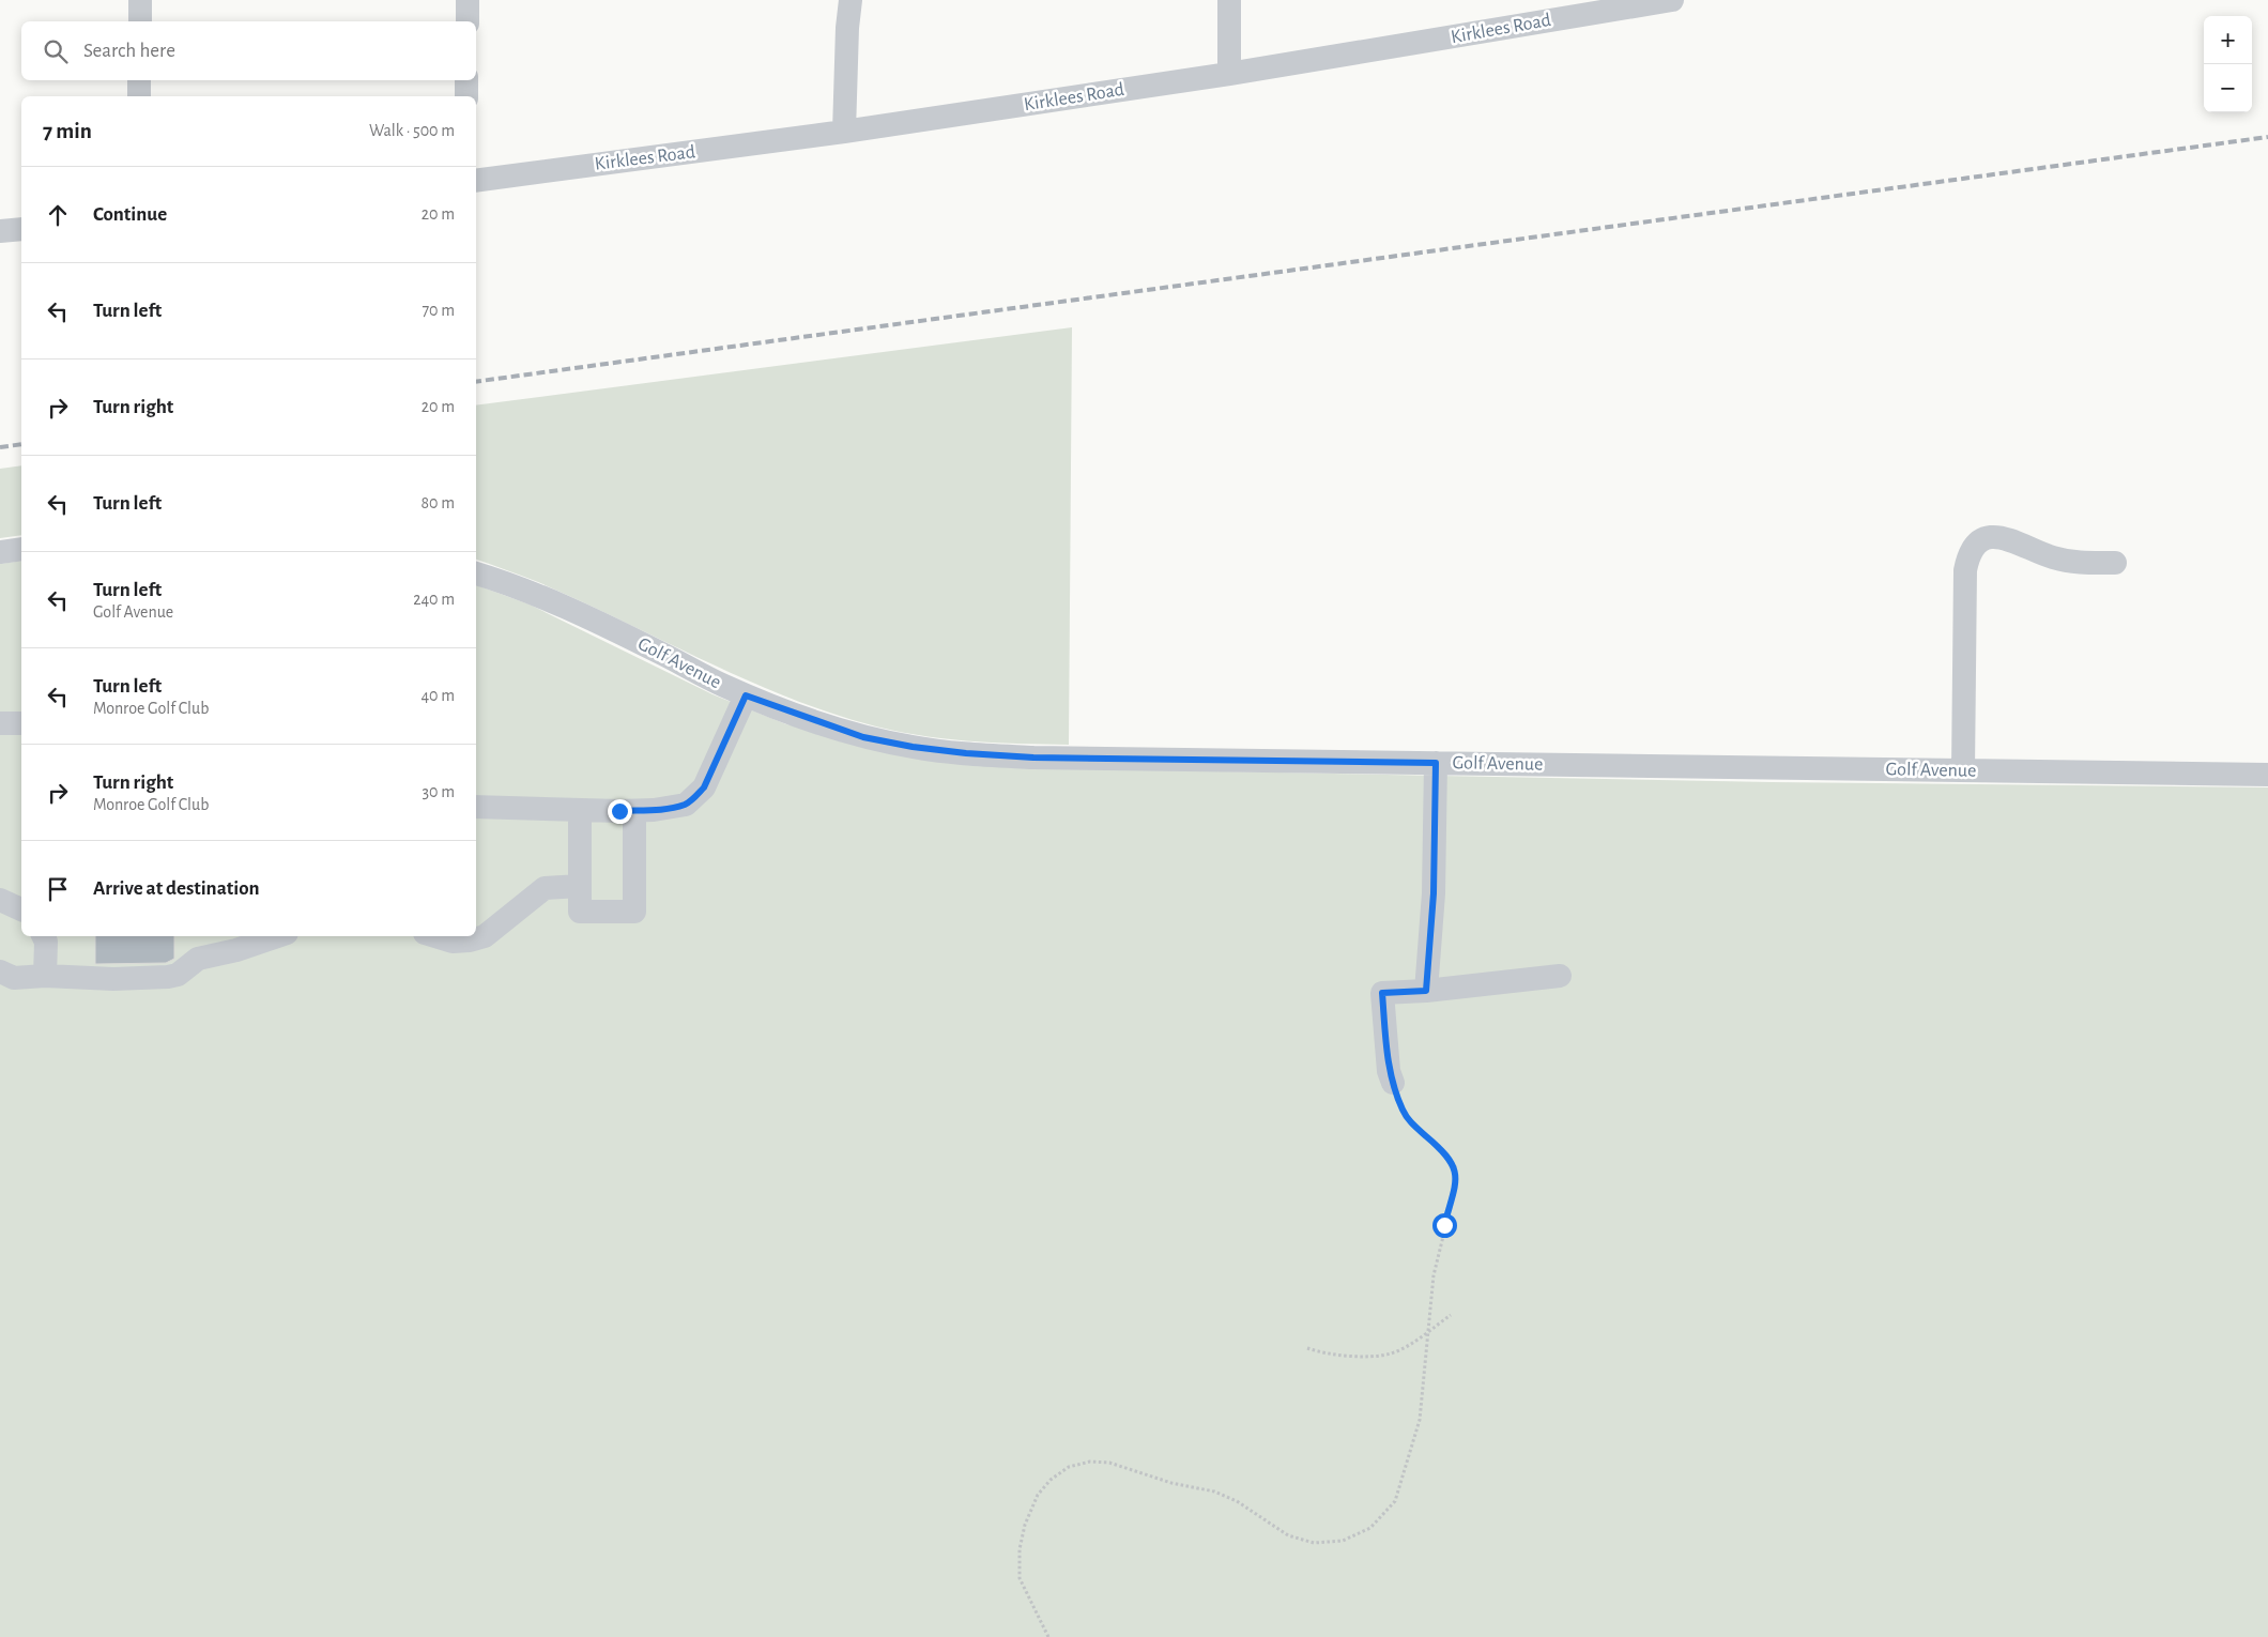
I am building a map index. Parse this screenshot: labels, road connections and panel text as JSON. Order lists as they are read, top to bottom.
{
  "streets": {
    "street": ["Kirklees Road", "Golf Avenue"]
  },
  "page": {
    "map_buttons": ["+", "−"],
    "search": "Search here",
    "heading": ["7 min", "Walk · 500 m"],
    "list": [
      ["Continue", "20 m"],
      ["Turn left", "70 m"],
      ["Turn right", "20 m"],
      ["Turn left", "80 m"],
      ["Turn left", "Golf Avenue", "240 m"],
      ["Turn left", "Monroe Golf Club", "40 m"],
      ["Turn right", "Monroe Golf Club", "30 m"],
      "Arrive at destination"
    ]
  }
}
